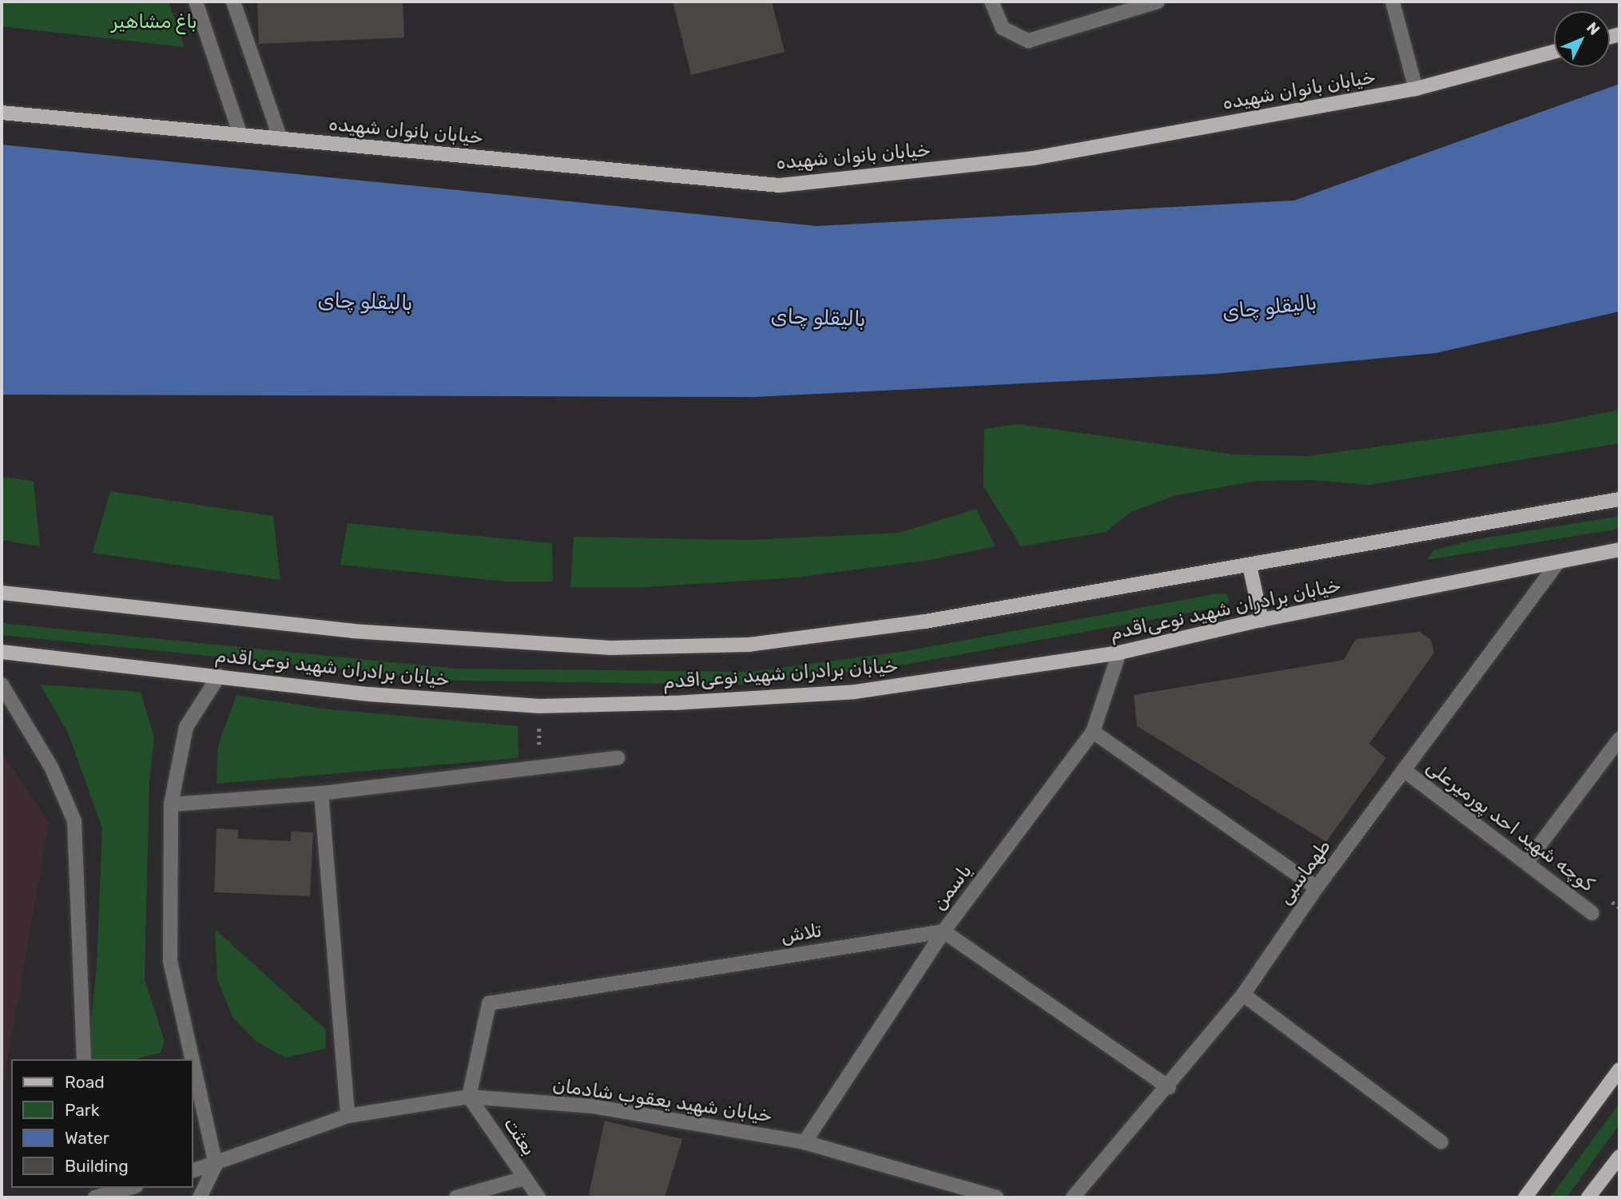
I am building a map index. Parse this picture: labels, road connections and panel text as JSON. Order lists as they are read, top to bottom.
{
  "streets": {
    "main road": ["خیابان بانوان شهیده", "خیابان برادران شهید نوعی‌اقدم"],
    "street": [
      "کوچه شهید احد پورمیرعلی",
      "طهماسبی",
      "یاسمن",
      "تلاش",
      "خیابان شهید یعقوب شادمان",
      "بعثت"
    ]
  },
  "crossings": [
    ["خیابان برادران شهید نوعی‌اقدم", "طهماسبی"],
    ["خیابان برادران شهید نوعی‌اقدم", "یاسمن"],
    ["کوچه شهید احد پورمیرعلی", "طهماسبی"],
    ["یاسمن", "تلاش"],
    ["یاسمن", "خیابان شهید یعقوب شادمان"],
    ["تلاش", "خیابان شهید یعقوب شادمان"],
    ["تلاش", "بعثت"],
    ["خیابان شهید یعقوب شادمان", "بعثت"]
  ],
  "water": ["بالیقلو چای"],
  "parks": ["باغ مشاهیر"],
  "legend": [
    "Road",
    "Park",
    "Water",
    "Building"
  ],
  "north": "top right"
}
